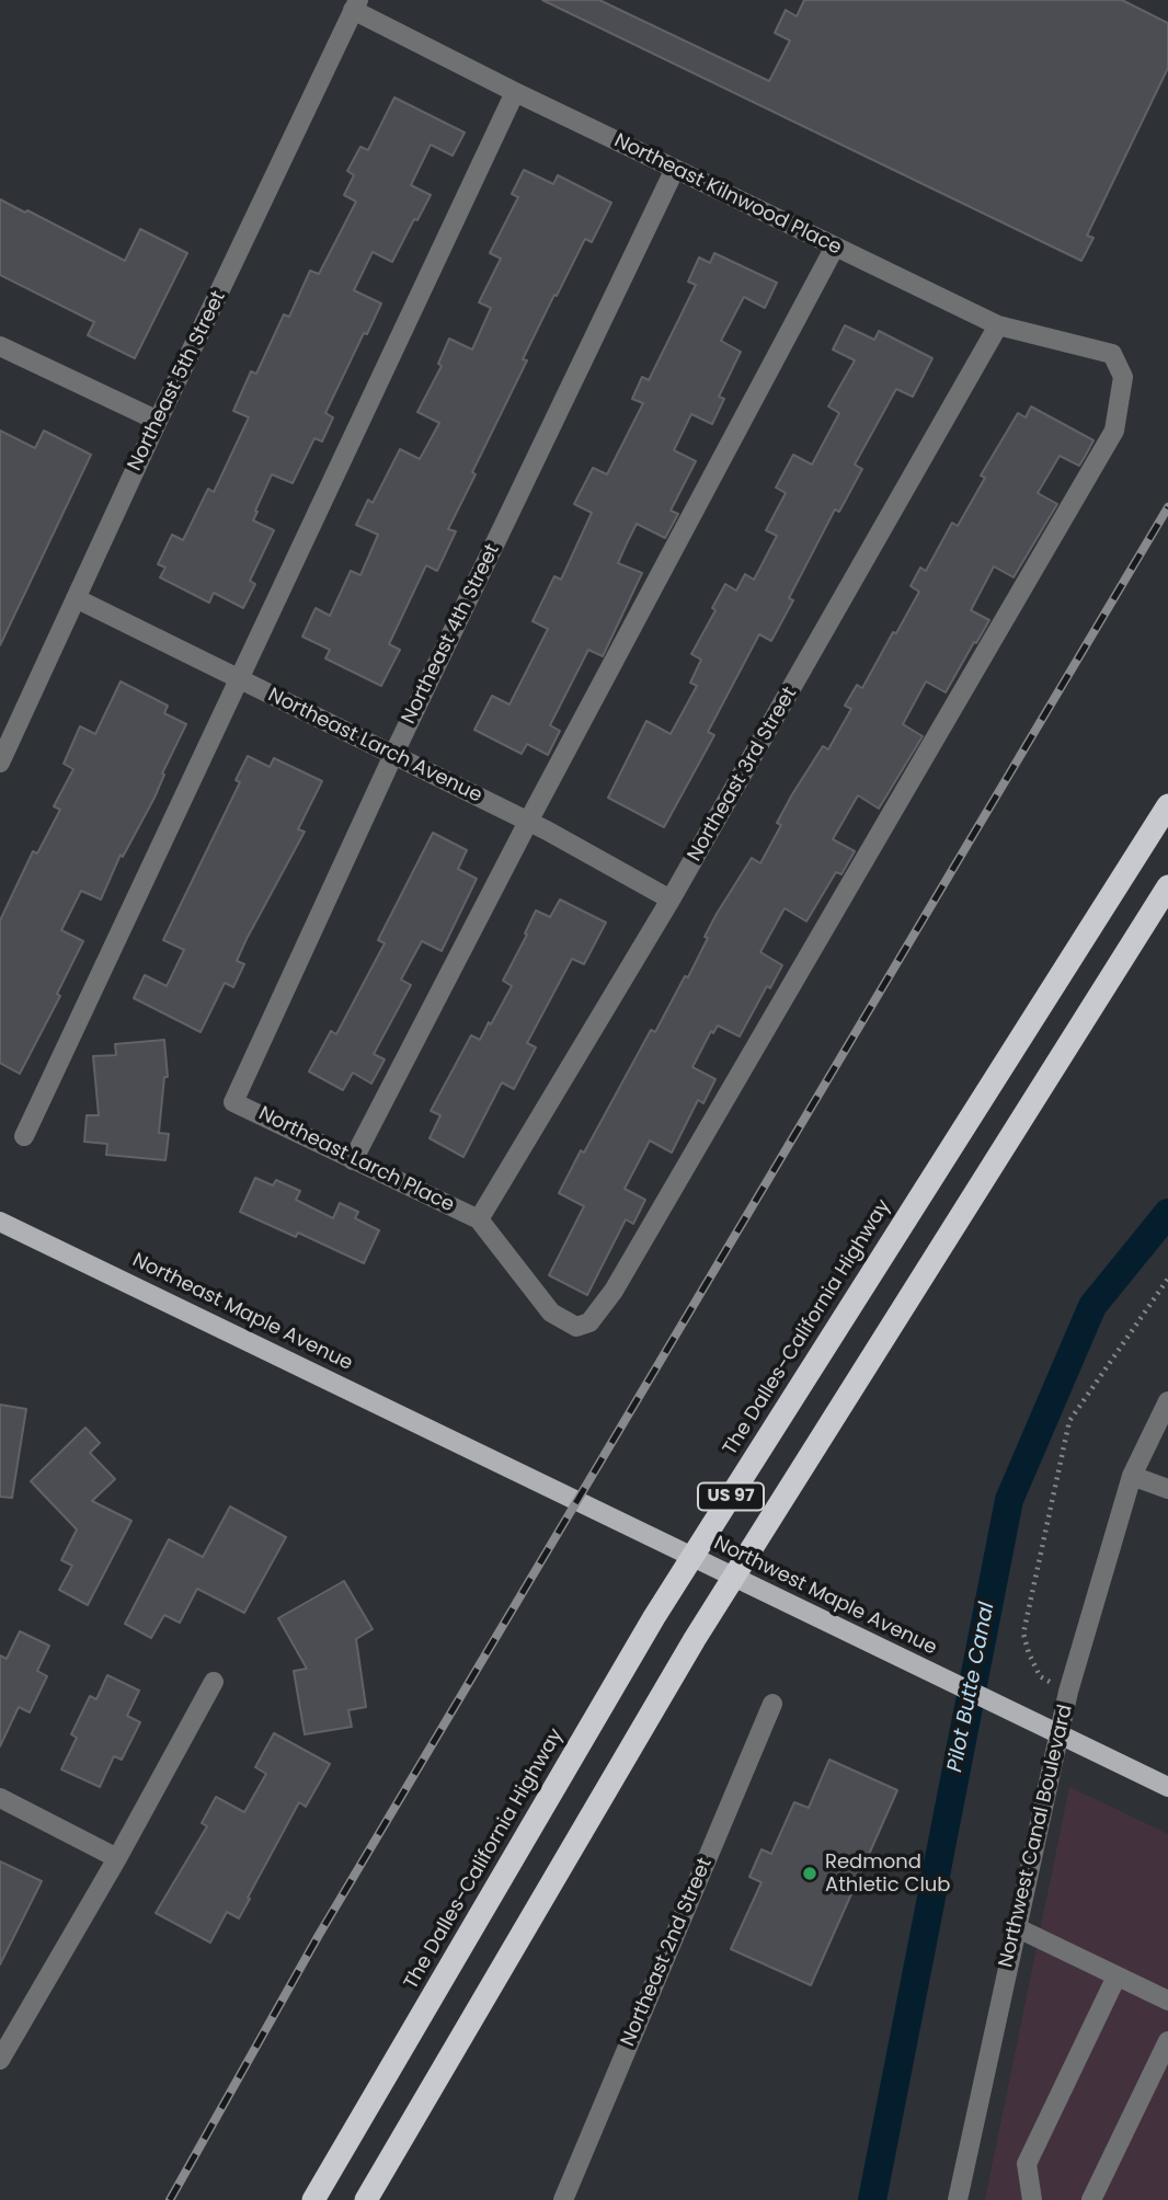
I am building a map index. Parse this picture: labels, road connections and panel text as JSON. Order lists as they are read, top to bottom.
{
  "streets": {
    "highway": ["The Dalles-California Highway", "US 97"],
    "main road": ["Northeast Maple Avenue", "Northwest Maple Avenue"],
    "street": [
      "Northeast Kilnwood Place",
      "Northeast 5th Street",
      "Northeast 4th Street",
      "Northeast Larch Avenue",
      "Northeast 3rd Street",
      "Northeast Larch Place",
      "Northwest Canal Boulevard",
      "Northeast 2nd Street"
    ]
  },
  "crossings": [
    ["Northeast Kilnwood Place", "Northeast 5th Street"],
    ["Northeast Kilnwood Place", "Northeast 4th Street"],
    ["Northeast Kilnwood Place", "Northeast 3rd Street"],
    ["Northeast Kilnwood Place", "Northeast Larch Place"],
    ["Northeast 5th Street", "Northeast Larch Avenue"],
    ["Northeast 4th Street", "Northeast Larch Avenue"],
    ["Northeast 4th Street", "Northeast Larch Place"],
    ["Northeast Larch Avenue", "Northeast 3rd Street"],
    ["Northeast 3rd Street", "Northeast Larch Place"],
    ["Northeast Maple Avenue", "Northwest Maple Avenue"]
  ],
  "water": ["Pilot Butte Canal"],
  "places": ["Redmond Athletic Club"]
}
